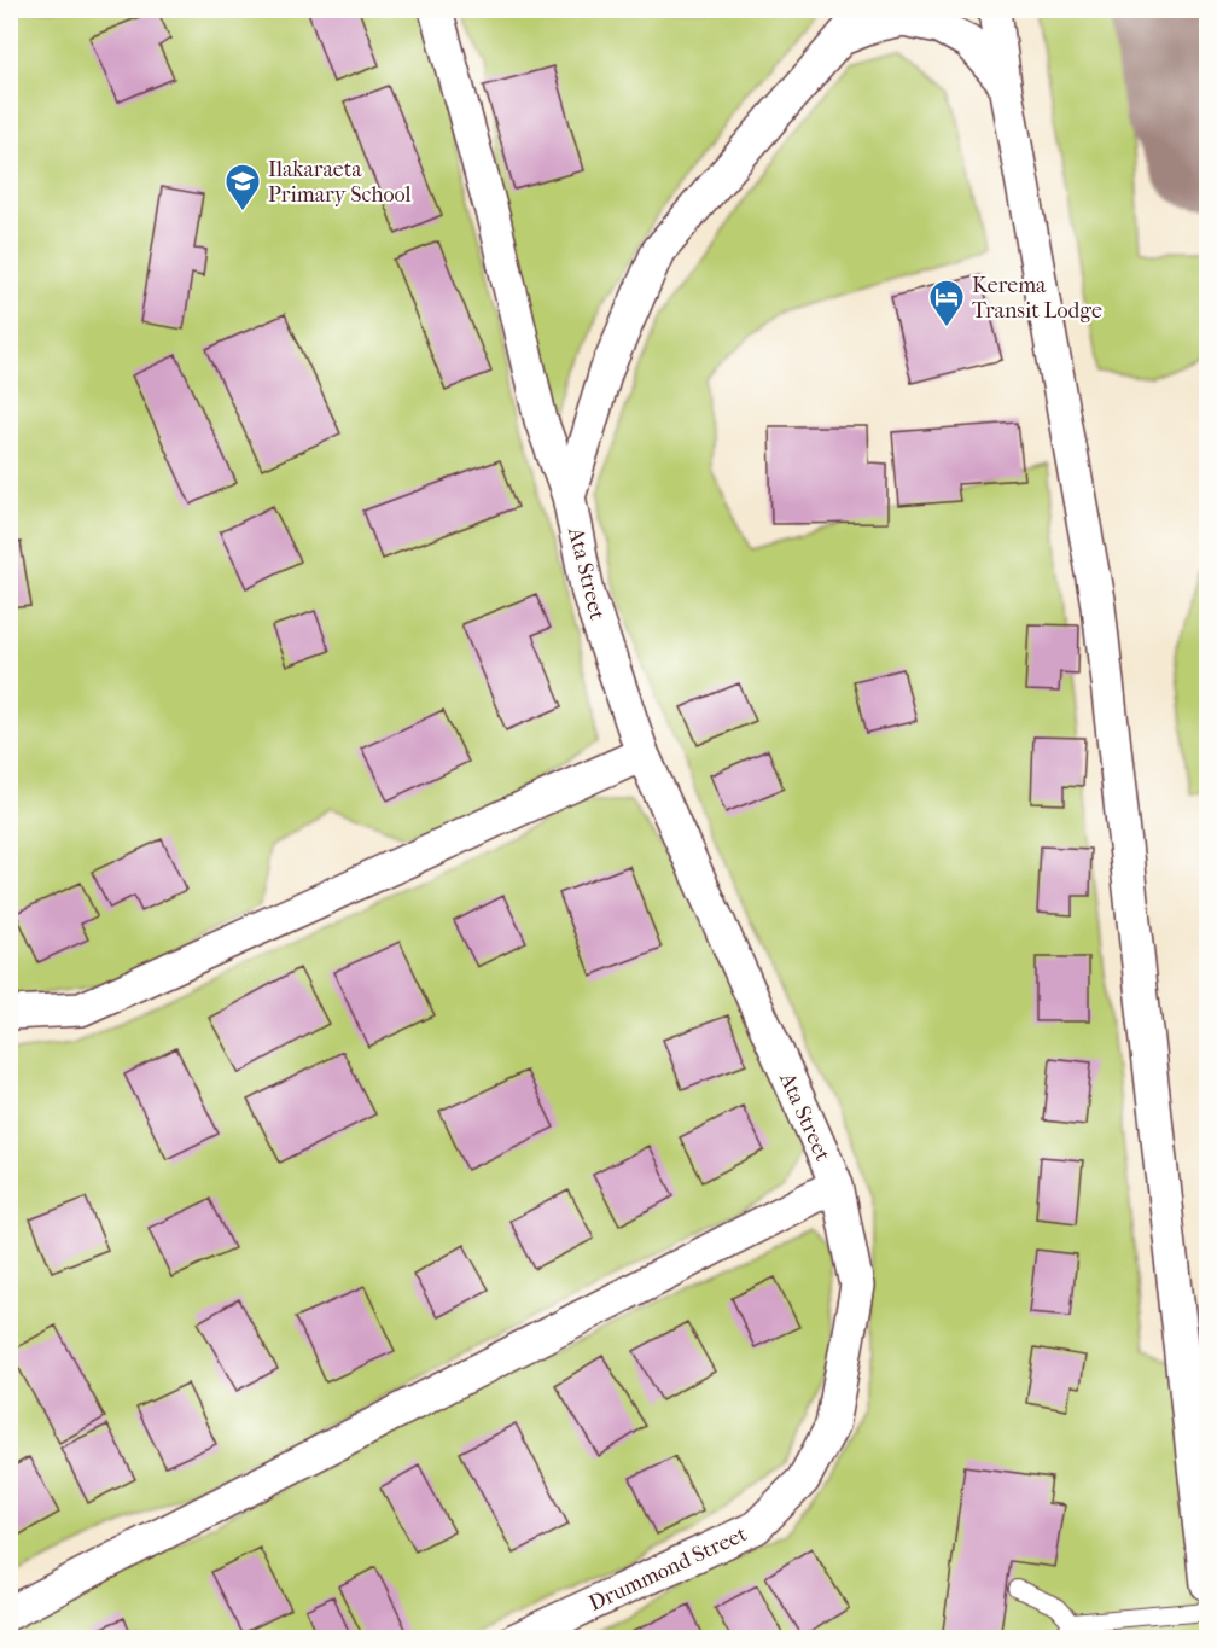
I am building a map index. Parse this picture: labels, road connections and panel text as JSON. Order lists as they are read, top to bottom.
{
  "streets": {
    "street": ["Ata Street", "Drummond Street"]
  },
  "crossings": [
    ["Ata Street", "Drummond Street"]
  ],
  "places": {
    "school or university": ["Ilakaraeta Primary School"],
    "hotel": ["Kerema Transit Lodge"]
  }
}
